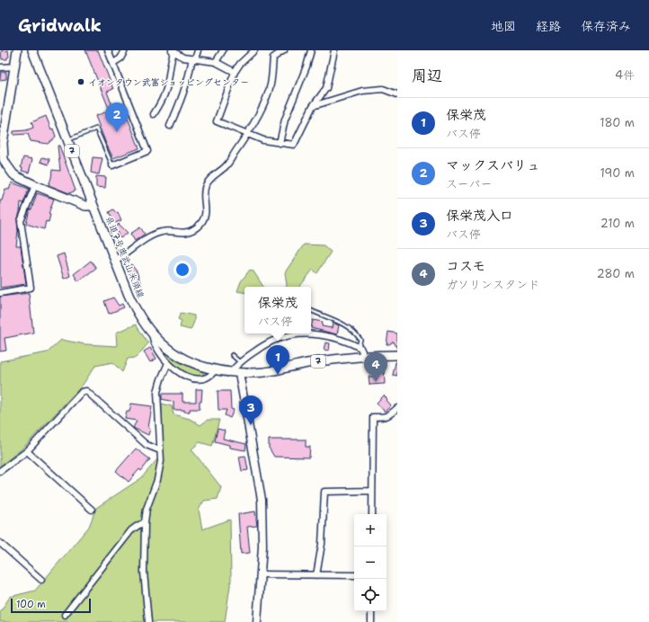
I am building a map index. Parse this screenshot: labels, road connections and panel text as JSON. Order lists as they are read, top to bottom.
{
  "streets": {
    "main road": ["7", "県道7号奥武山米須線"]
  },
  "places": ["イオンタウン武富ショッピングセンター"],
  "scale_bar": "100 m",
  "page": {
    "header": "Gridwalk",
    "nav": ["地図", "経路", "保存済み"],
    "heading": ["周辺", "4件"],
    "list": [
      {
        "mark": "1",
        "name": "保栄茂",
        "note": "バス停",
        "value": "180 m"
      },
      {
        "mark": "2",
        "name": "マックスバリュ",
        "note": "スーパー",
        "value": "190 m"
      },
      {
        "mark": "3",
        "name": "保栄茂入口",
        "note": "バス停",
        "value": "210 m"
      },
      {
        "mark": "4",
        "name": "コスモ",
        "note": "ガソリンスタンド",
        "value": "280 m"
      }
    ],
    "pins": [
      "2",
      "1",
      "4",
      "3"
    ],
    "popup": ["保栄茂", "バス停"],
    "map_buttons": ["+", "−"],
    "scale": "100 m"
  }
}
